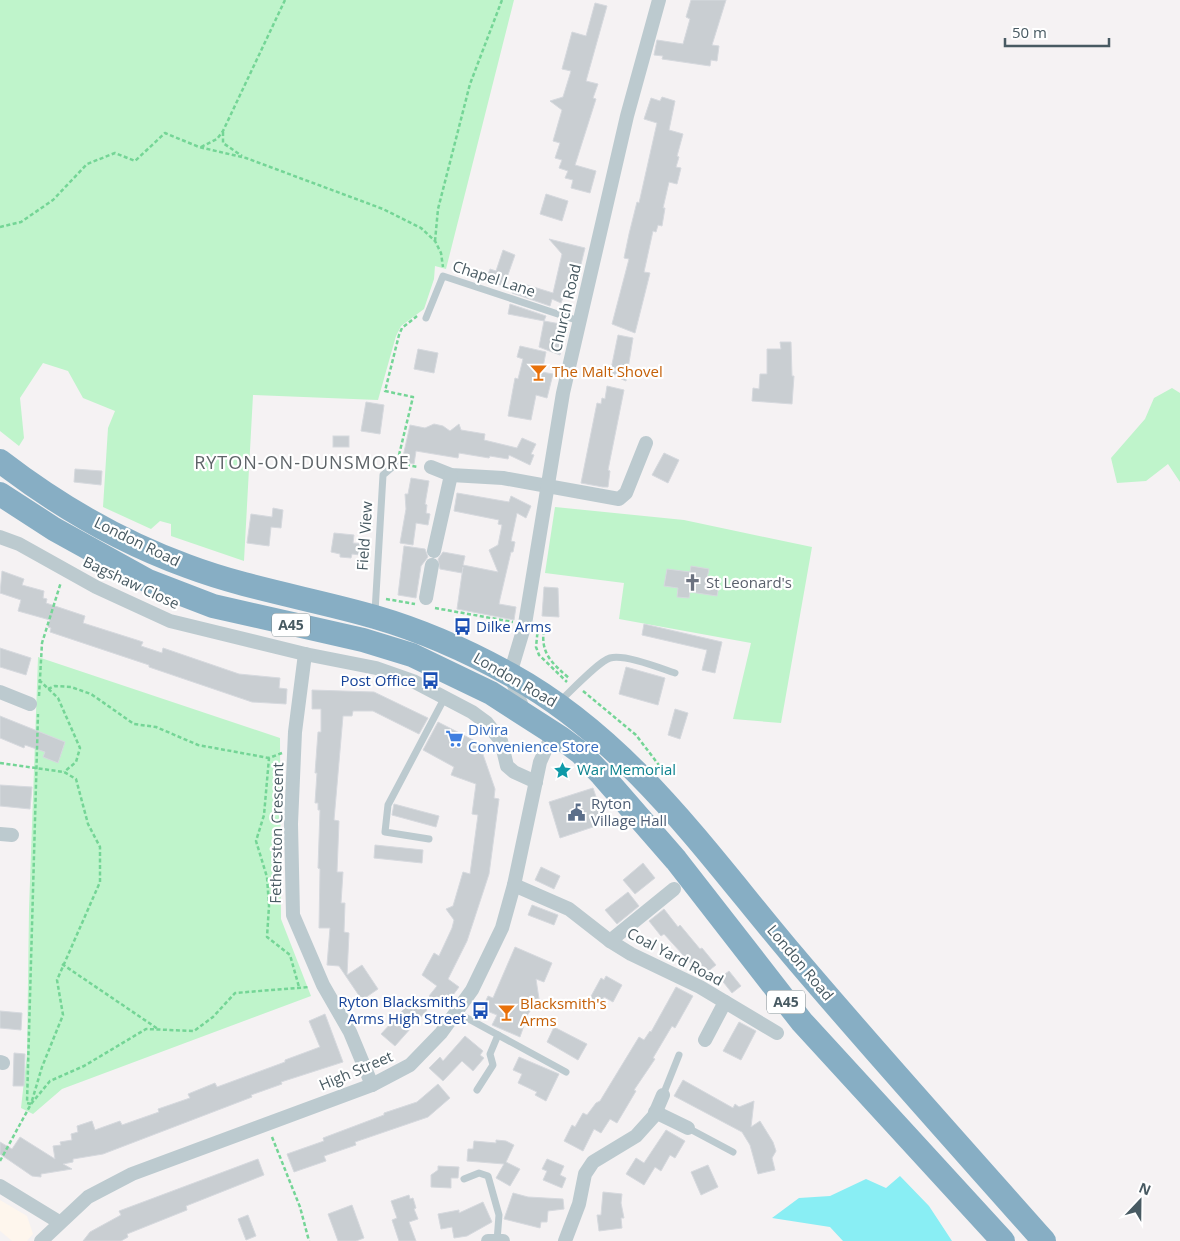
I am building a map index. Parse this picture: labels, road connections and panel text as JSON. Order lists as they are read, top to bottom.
{
  "streets": {
    "highway": ["London Road", "A45"],
    "street": [
      "Church Road",
      "Bagshaw Close",
      "Fetherston Crescent",
      "Coal Yard Road",
      "High Street"
    ],
    "lane": ["Chapel Lane", "Field View"]
  },
  "crossings": [
    ["Chapel Lane", "Church Road"],
    ["Church Road", "London Road"],
    ["Field View", "London Road"],
    ["London Road", "High Street"],
    ["Bagshaw Close", "Fetherston Crescent"],
    ["Bagshaw Close", "High Street"],
    ["Fetherston Crescent", "High Street"],
    ["Coal Yard Road", "High Street"]
  ],
  "districts": ["RYTON-ON-DUNSMORE"],
  "places": {
    "bar": ["The Malt Shovel", "Blacksmith's Arms"],
    "church": ["St Leonard's"],
    "bus stop": ["Dilke Arms", "Post Office", "Ryton Blacksmiths Arms High Street"],
    "supermarket": ["Divira Convenience Store"],
    "place": ["War Memorial"],
    "public building": ["Ryton Village Hall"]
  },
  "scale_bar": "50 m",
  "north": "top"
}
